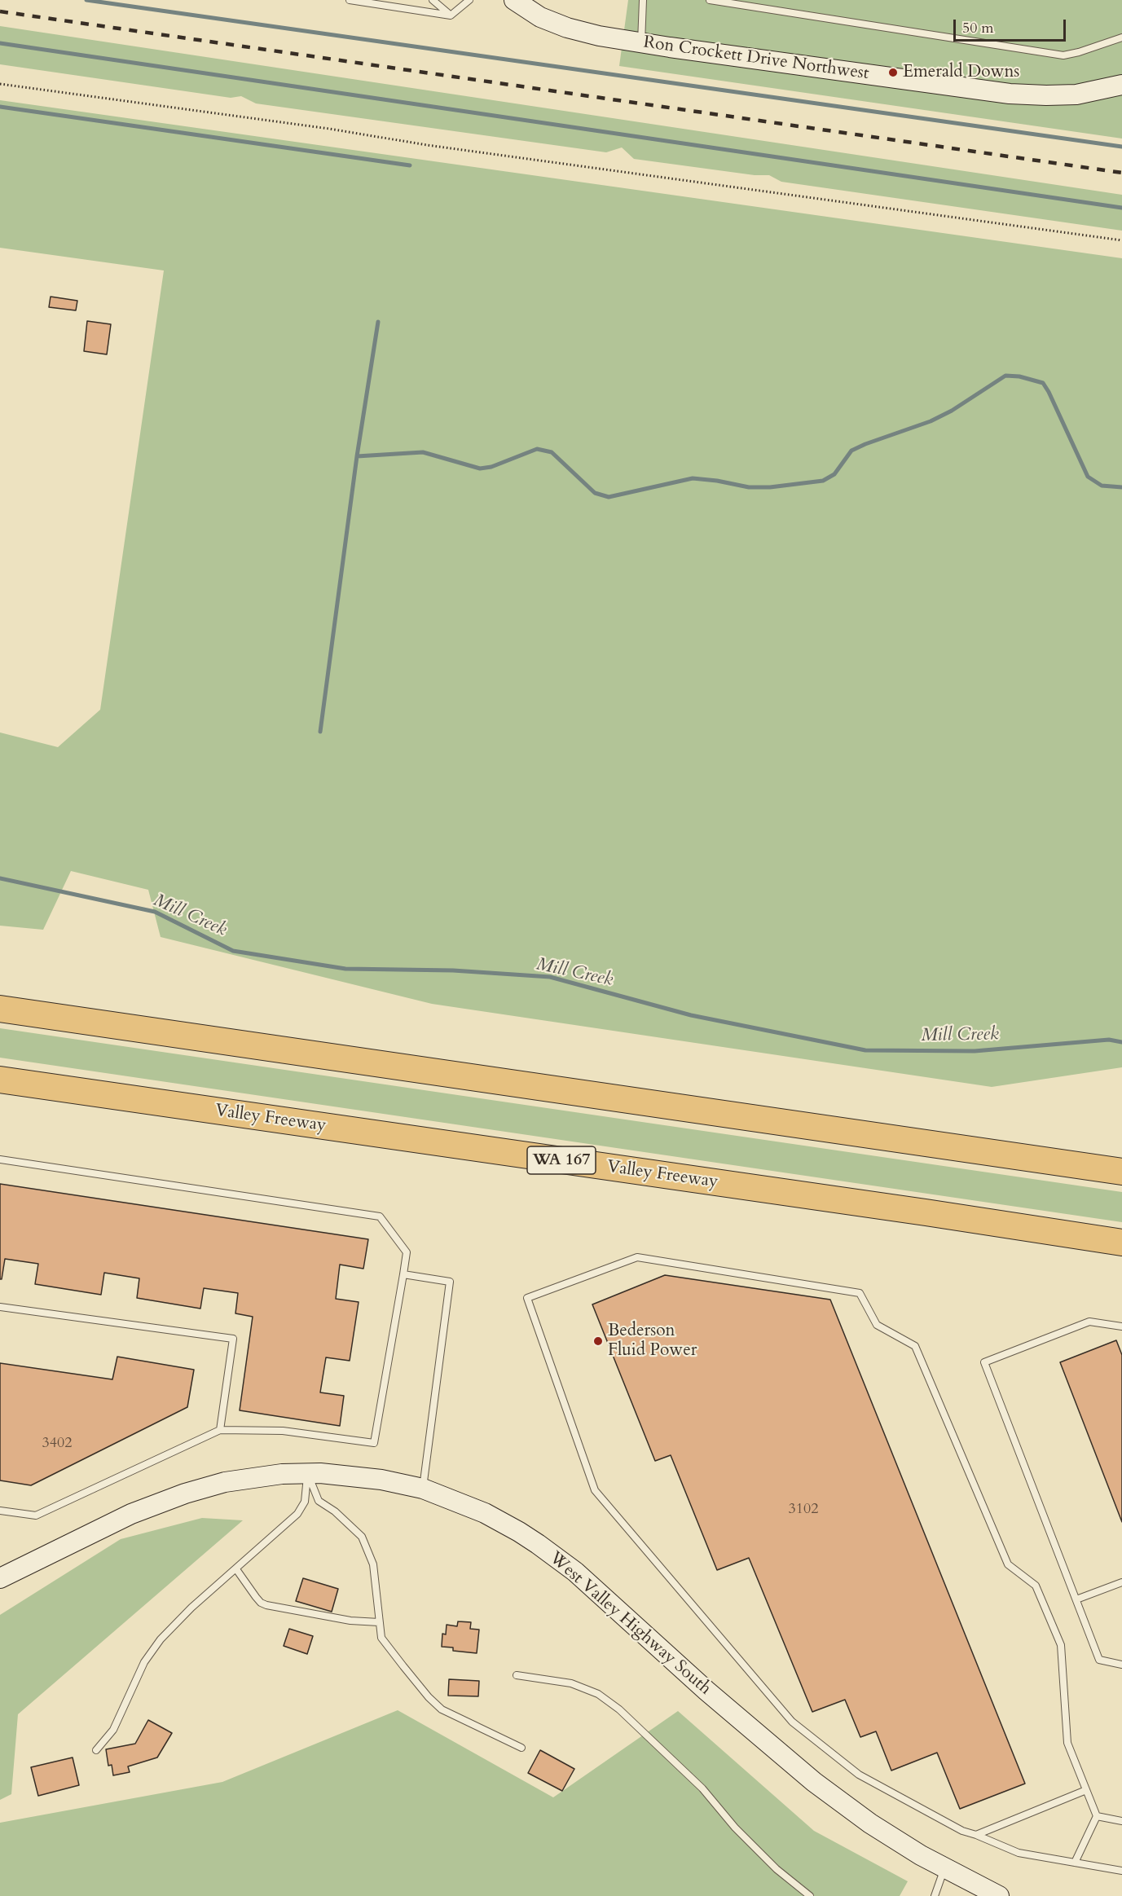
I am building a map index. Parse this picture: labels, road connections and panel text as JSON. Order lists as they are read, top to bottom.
{
  "streets": {
    "highway": ["Valley Freeway", "WA 167"],
    "main road": ["Ron Crockett Drive Northwest", "West Valley Highway South"]
  },
  "water": ["Mill Creek"],
  "places": ["Emerald Downs", "Bederson Fluid Power"],
  "house_numbers": ["3402", "3102"],
  "scale_bar": "50 m"
}
